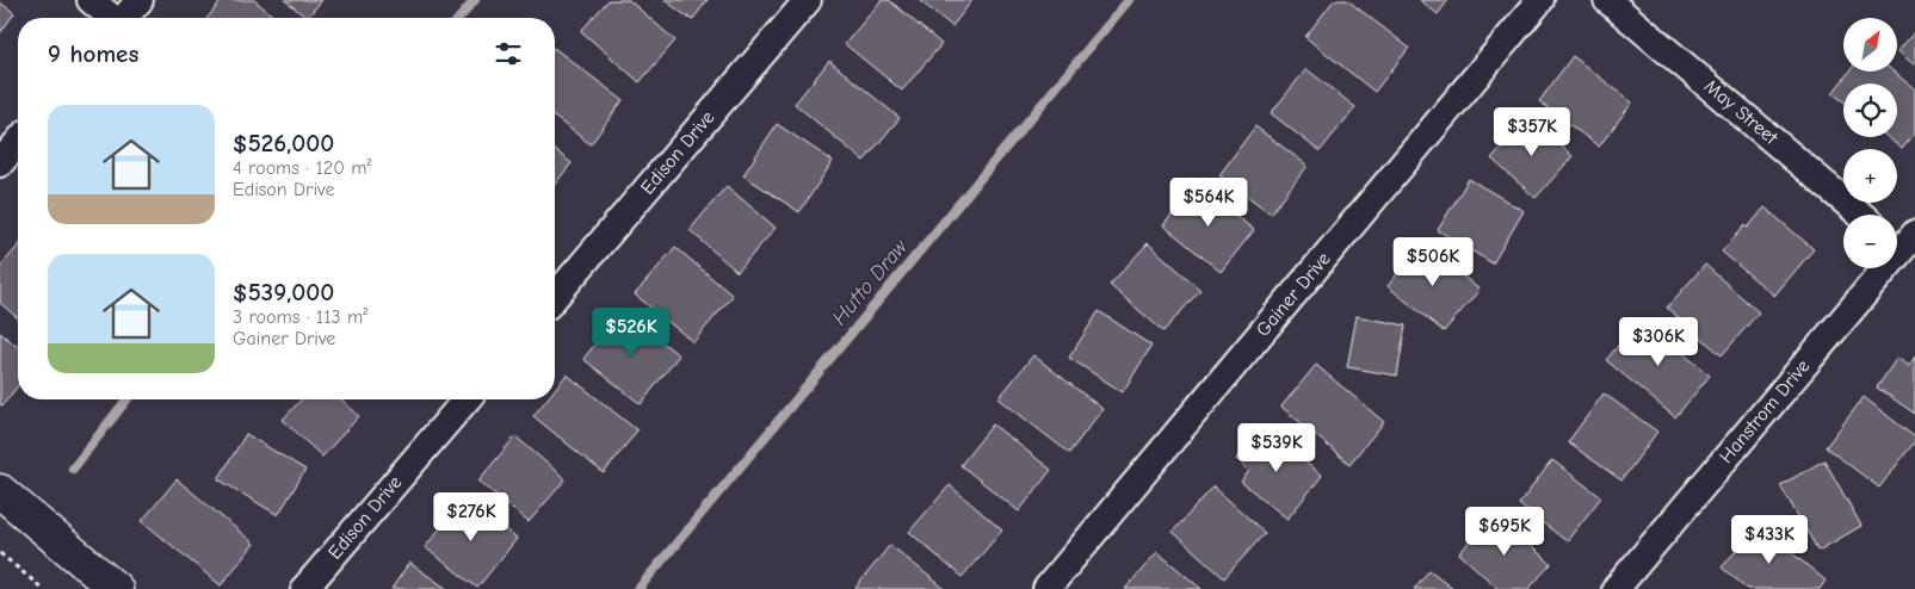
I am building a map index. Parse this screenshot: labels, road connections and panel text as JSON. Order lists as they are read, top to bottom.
{
  "streets": {
    "street": [
      "May Street",
      "Edison Drive",
      "Gainer Drive",
      "Hanstrom Drive"
    ]
  },
  "water": ["Hutto Draw"],
  "north": "top right",
  "page": {
    "map_buttons": ["+", "−"],
    "heading": "9 homes",
    "list": [
      {
        "name": "$526,000",
        "note": "4 rooms · 120 m² · Edison Drive"
      },
      {
        "name": "$539,000",
        "note": "3 rooms · 113 m² · Gainer Drive"
      }
    ],
    "price": [
      "$357K",
      "$564K",
      "$506K",
      "$526K",
      "$306K",
      "$539K",
      "$276K",
      "$695K",
      "$433K"
    ]
  }
}
